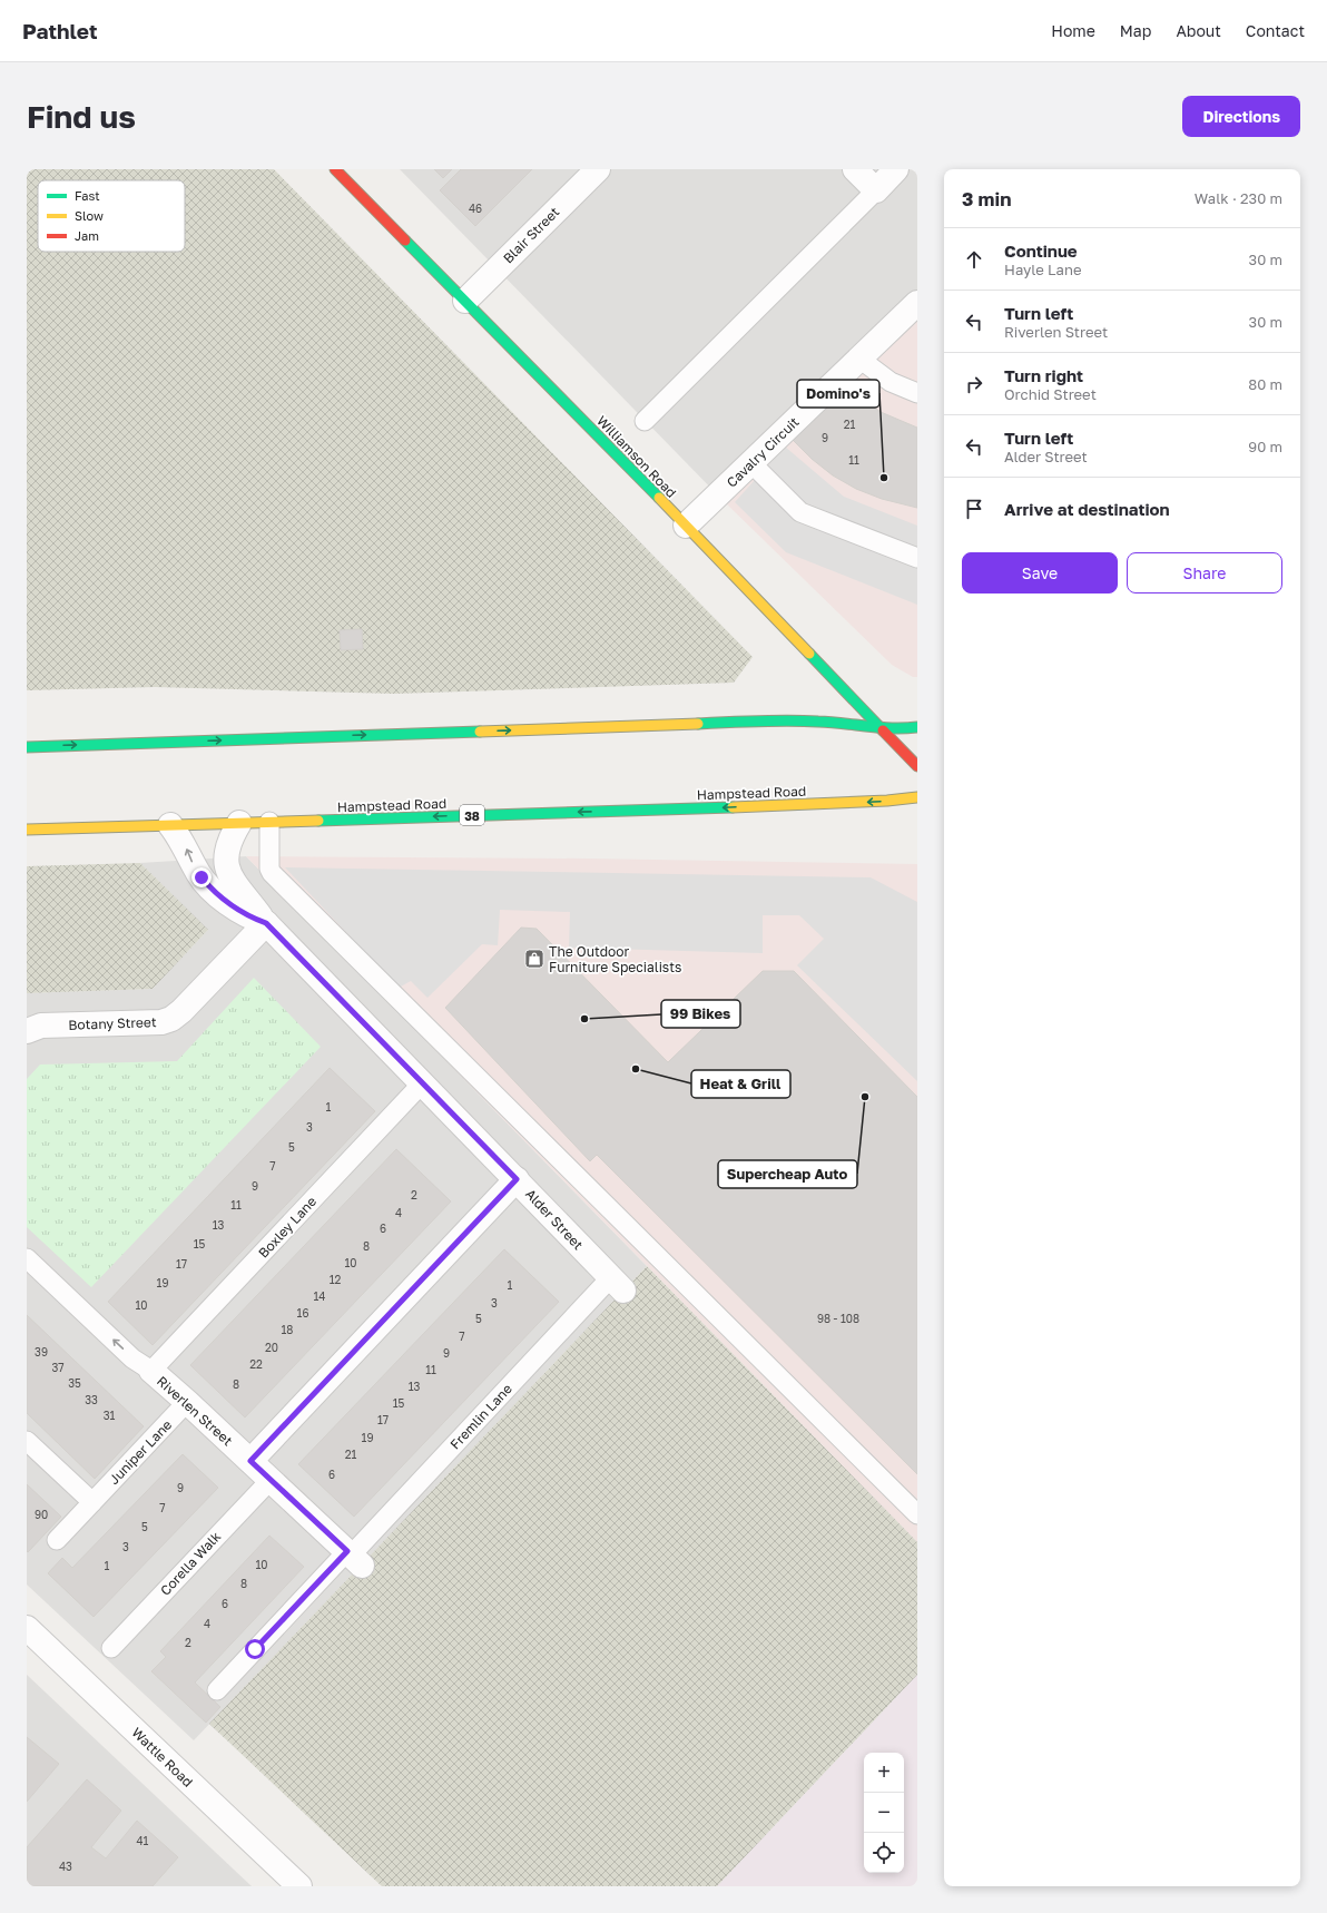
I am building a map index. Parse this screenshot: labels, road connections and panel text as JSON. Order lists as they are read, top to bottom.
{
  "streets": {
    "main road": ["Williamson Road", "Hampstead Road", "38"],
    "street": [
      "Blair Street",
      "Cavalry Circuit",
      "Botany Street",
      "Alder Street",
      "Riverlen Street",
      "Wattle Road"
    ],
    "lane": [
      "Boxley Lane",
      "Fremlin Lane",
      "Juniper Lane",
      "Corella Walk"
    ]
  },
  "crossings": [
    ["Blair Street", "Williamson Road"],
    ["Cavalry Circuit", "Williamson Road"],
    ["Hampstead Road", "Alder Street"],
    ["Botany Street", "Alder Street"],
    ["Alder Street", "Boxley Lane"],
    ["Alder Street", "Fremlin Lane"],
    ["Boxley Lane", "Riverlen Street"],
    ["Riverlen Street", "Fremlin Lane"],
    ["Riverlen Street", "Juniper Lane"],
    ["Riverlen Street", "Corella Walk"]
  ],
  "places": {
    "other": [
      "Domino's",
      "99 Bikes",
      "Heat & Grill",
      "Supercheap Auto"
    ],
    "shop": ["The Outdoor Furniture Specialists"]
  },
  "house_numbers": [
    "46",
    "21",
    "9",
    "11",
    "1",
    "3",
    "5",
    "7",
    "9",
    "2",
    "11",
    "4",
    "13",
    "6",
    "15",
    "8",
    "10",
    "17",
    "12",
    "19",
    "1",
    "14",
    "3",
    "10",
    "16",
    "5",
    "98 - 108",
    "18",
    "7",
    "20",
    "39",
    "9",
    "22",
    "37",
    "11",
    "35",
    "8",
    "13",
    "33",
    "15",
    "31",
    "17",
    "19",
    "21",
    "6",
    "9",
    "7",
    "90",
    "5",
    "3",
    "10",
    "1",
    "8",
    "6",
    "4",
    "2",
    "41",
    "43"
  ],
  "legend": ["Fast", "Slow", "Jam"],
  "page": {
    "header": "Pathlet",
    "nav": [
      "Home",
      "Map",
      "About",
      "Contact"
    ],
    "buttons": [
      "Directions",
      ["Save", "Share"]
    ],
    "title": "Find us",
    "heading": ["3 min", "Walk · 230 m"],
    "list": [
      ["Continue", "Hayle Lane", "30 m"],
      ["Turn left", "Riverlen Street", "30 m"],
      ["Turn right", "Orchid Street", "80 m"],
      ["Turn left", "Alder Street", "90 m"],
      "Arrive at destination"
    ],
    "map_buttons": ["+", "−"]
  }
}
